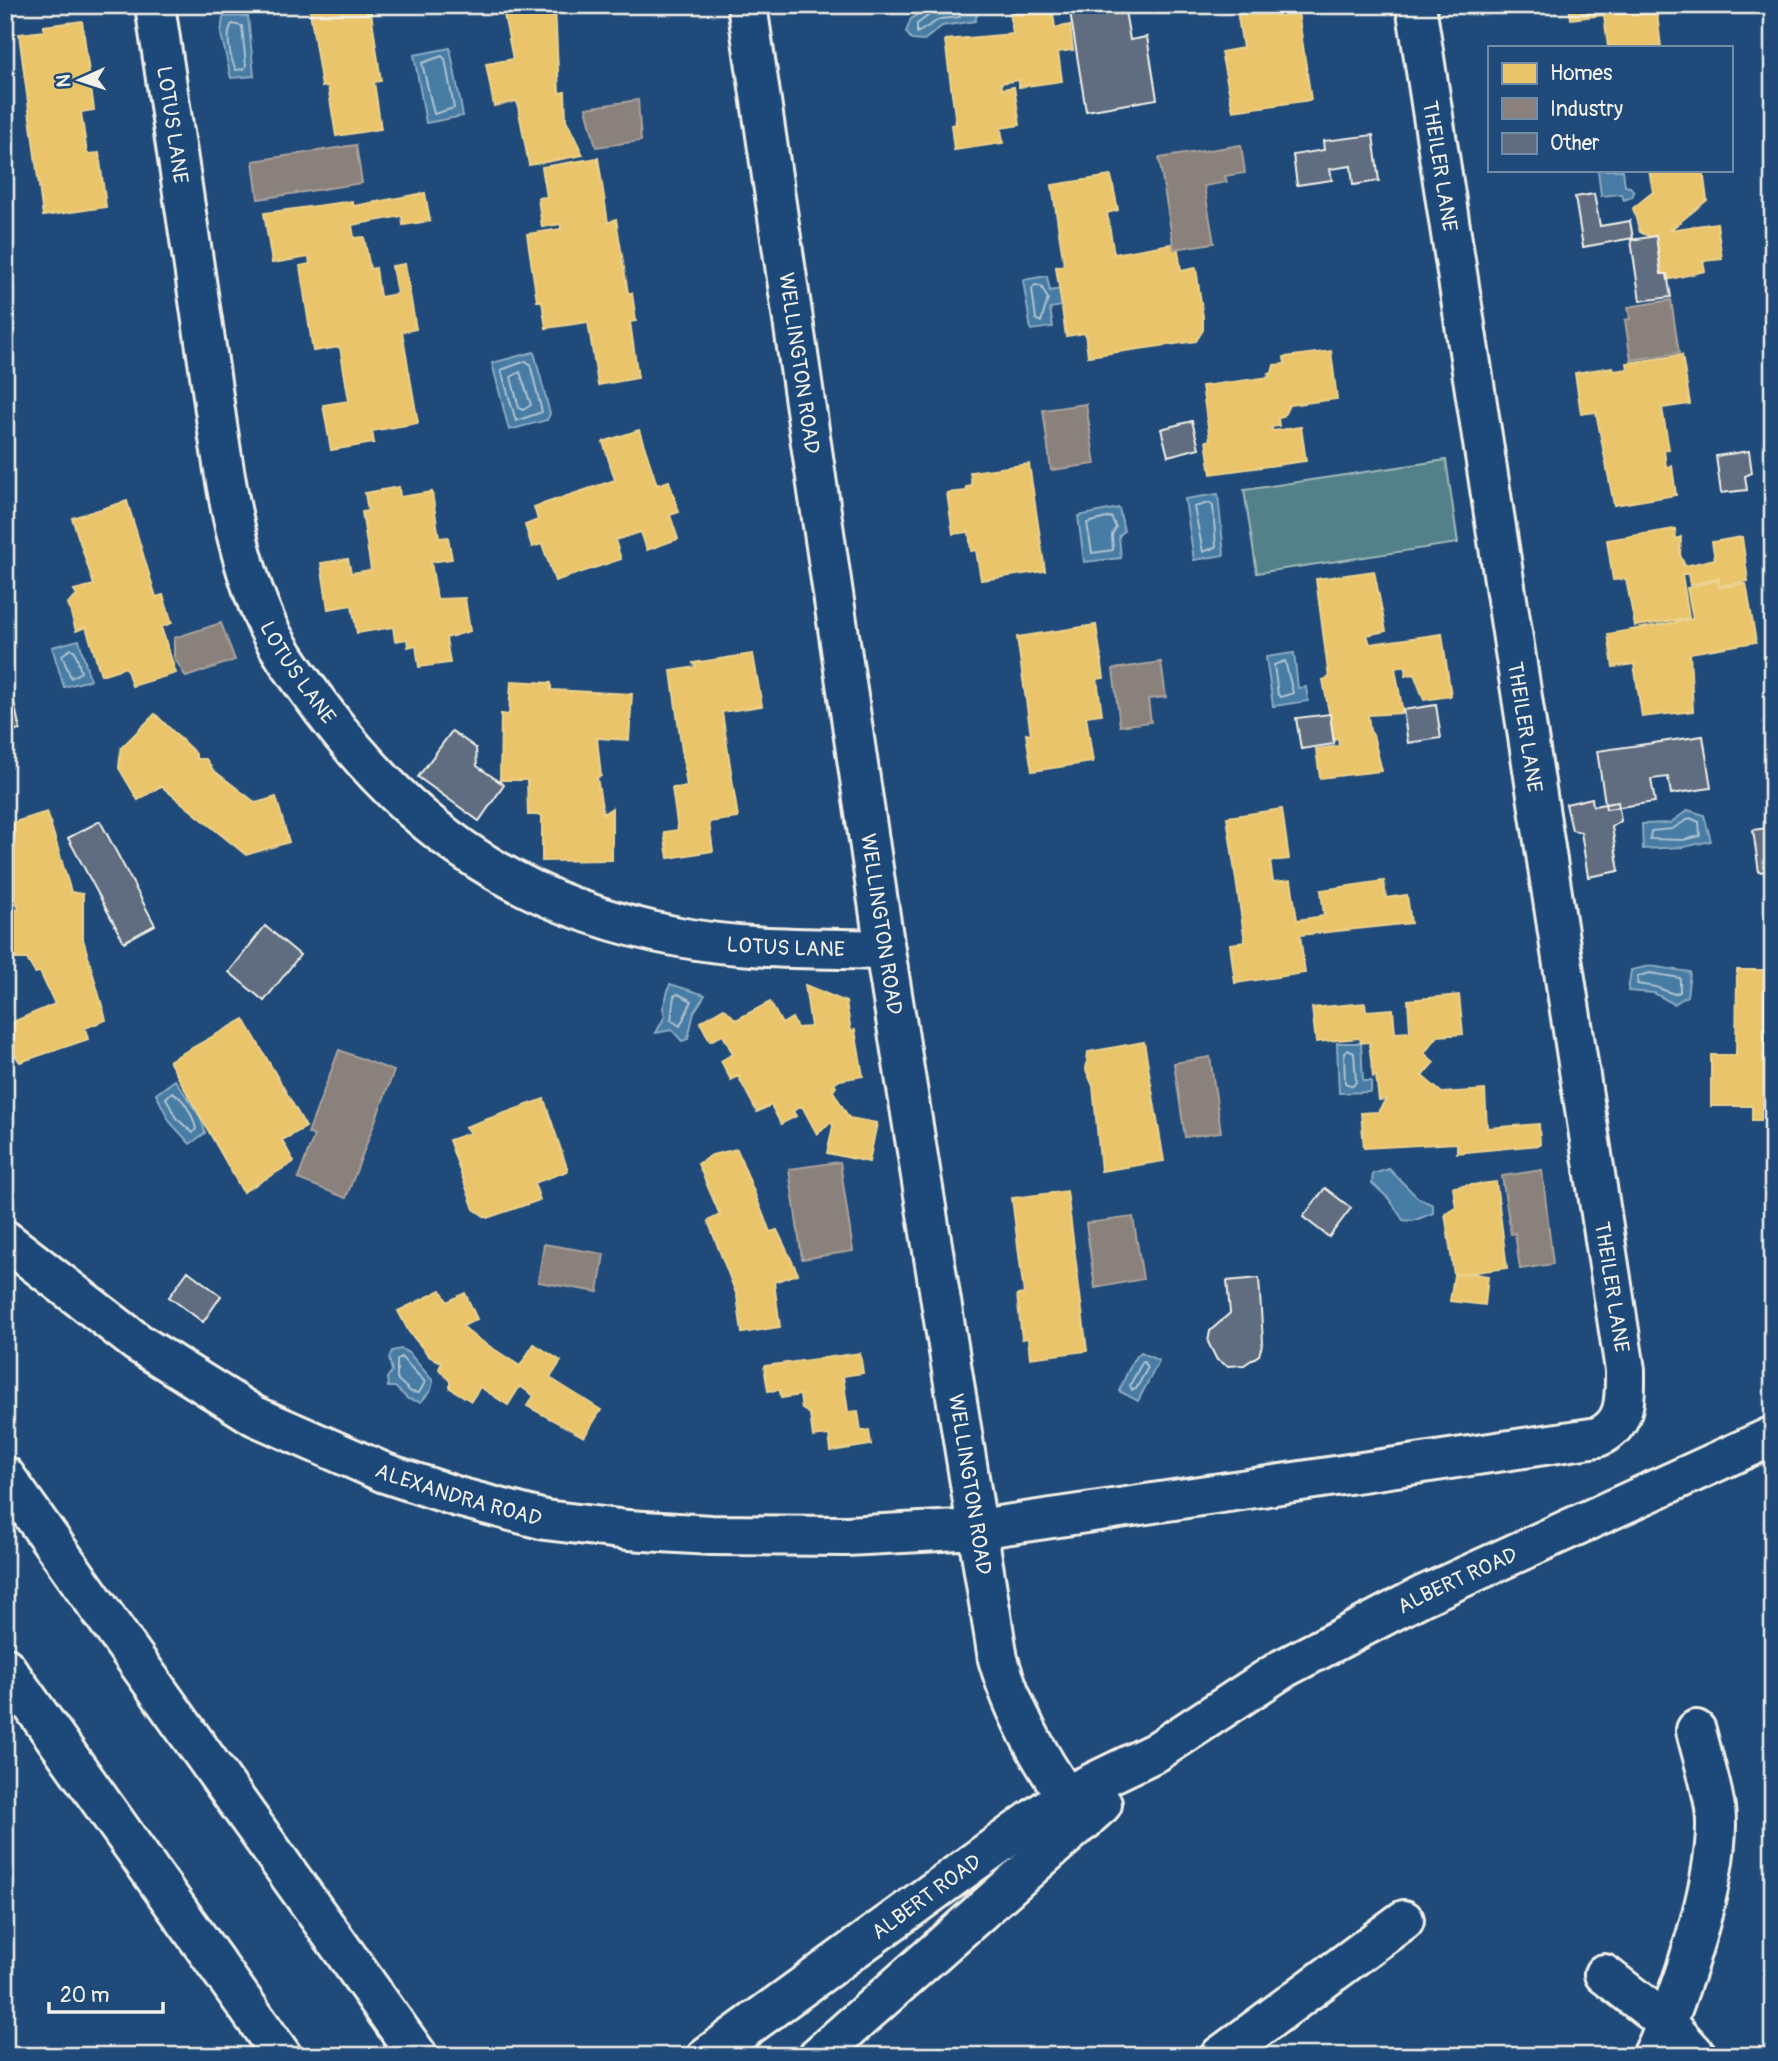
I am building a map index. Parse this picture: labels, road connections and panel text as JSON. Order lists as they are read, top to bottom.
{
  "streets": {
    "street": [
      "LOTUS LANE",
      "THEILER LANE",
      "WELLINGTON ROAD",
      "ALEXANDRA ROAD",
      "ALBERT ROAD"
    ]
  },
  "crossings": [
    ["LOTUS LANE", "WELLINGTON ROAD"],
    ["THEILER LANE", "WELLINGTON ROAD"],
    ["THEILER LANE", "ALEXANDRA ROAD"],
    ["WELLINGTON ROAD", "ALEXANDRA ROAD"],
    ["WELLINGTON ROAD", "ALBERT ROAD"]
  ],
  "legend": ["Homes", "Industry", "Other"],
  "scale_bar": "20 m",
  "north": "left"
}
